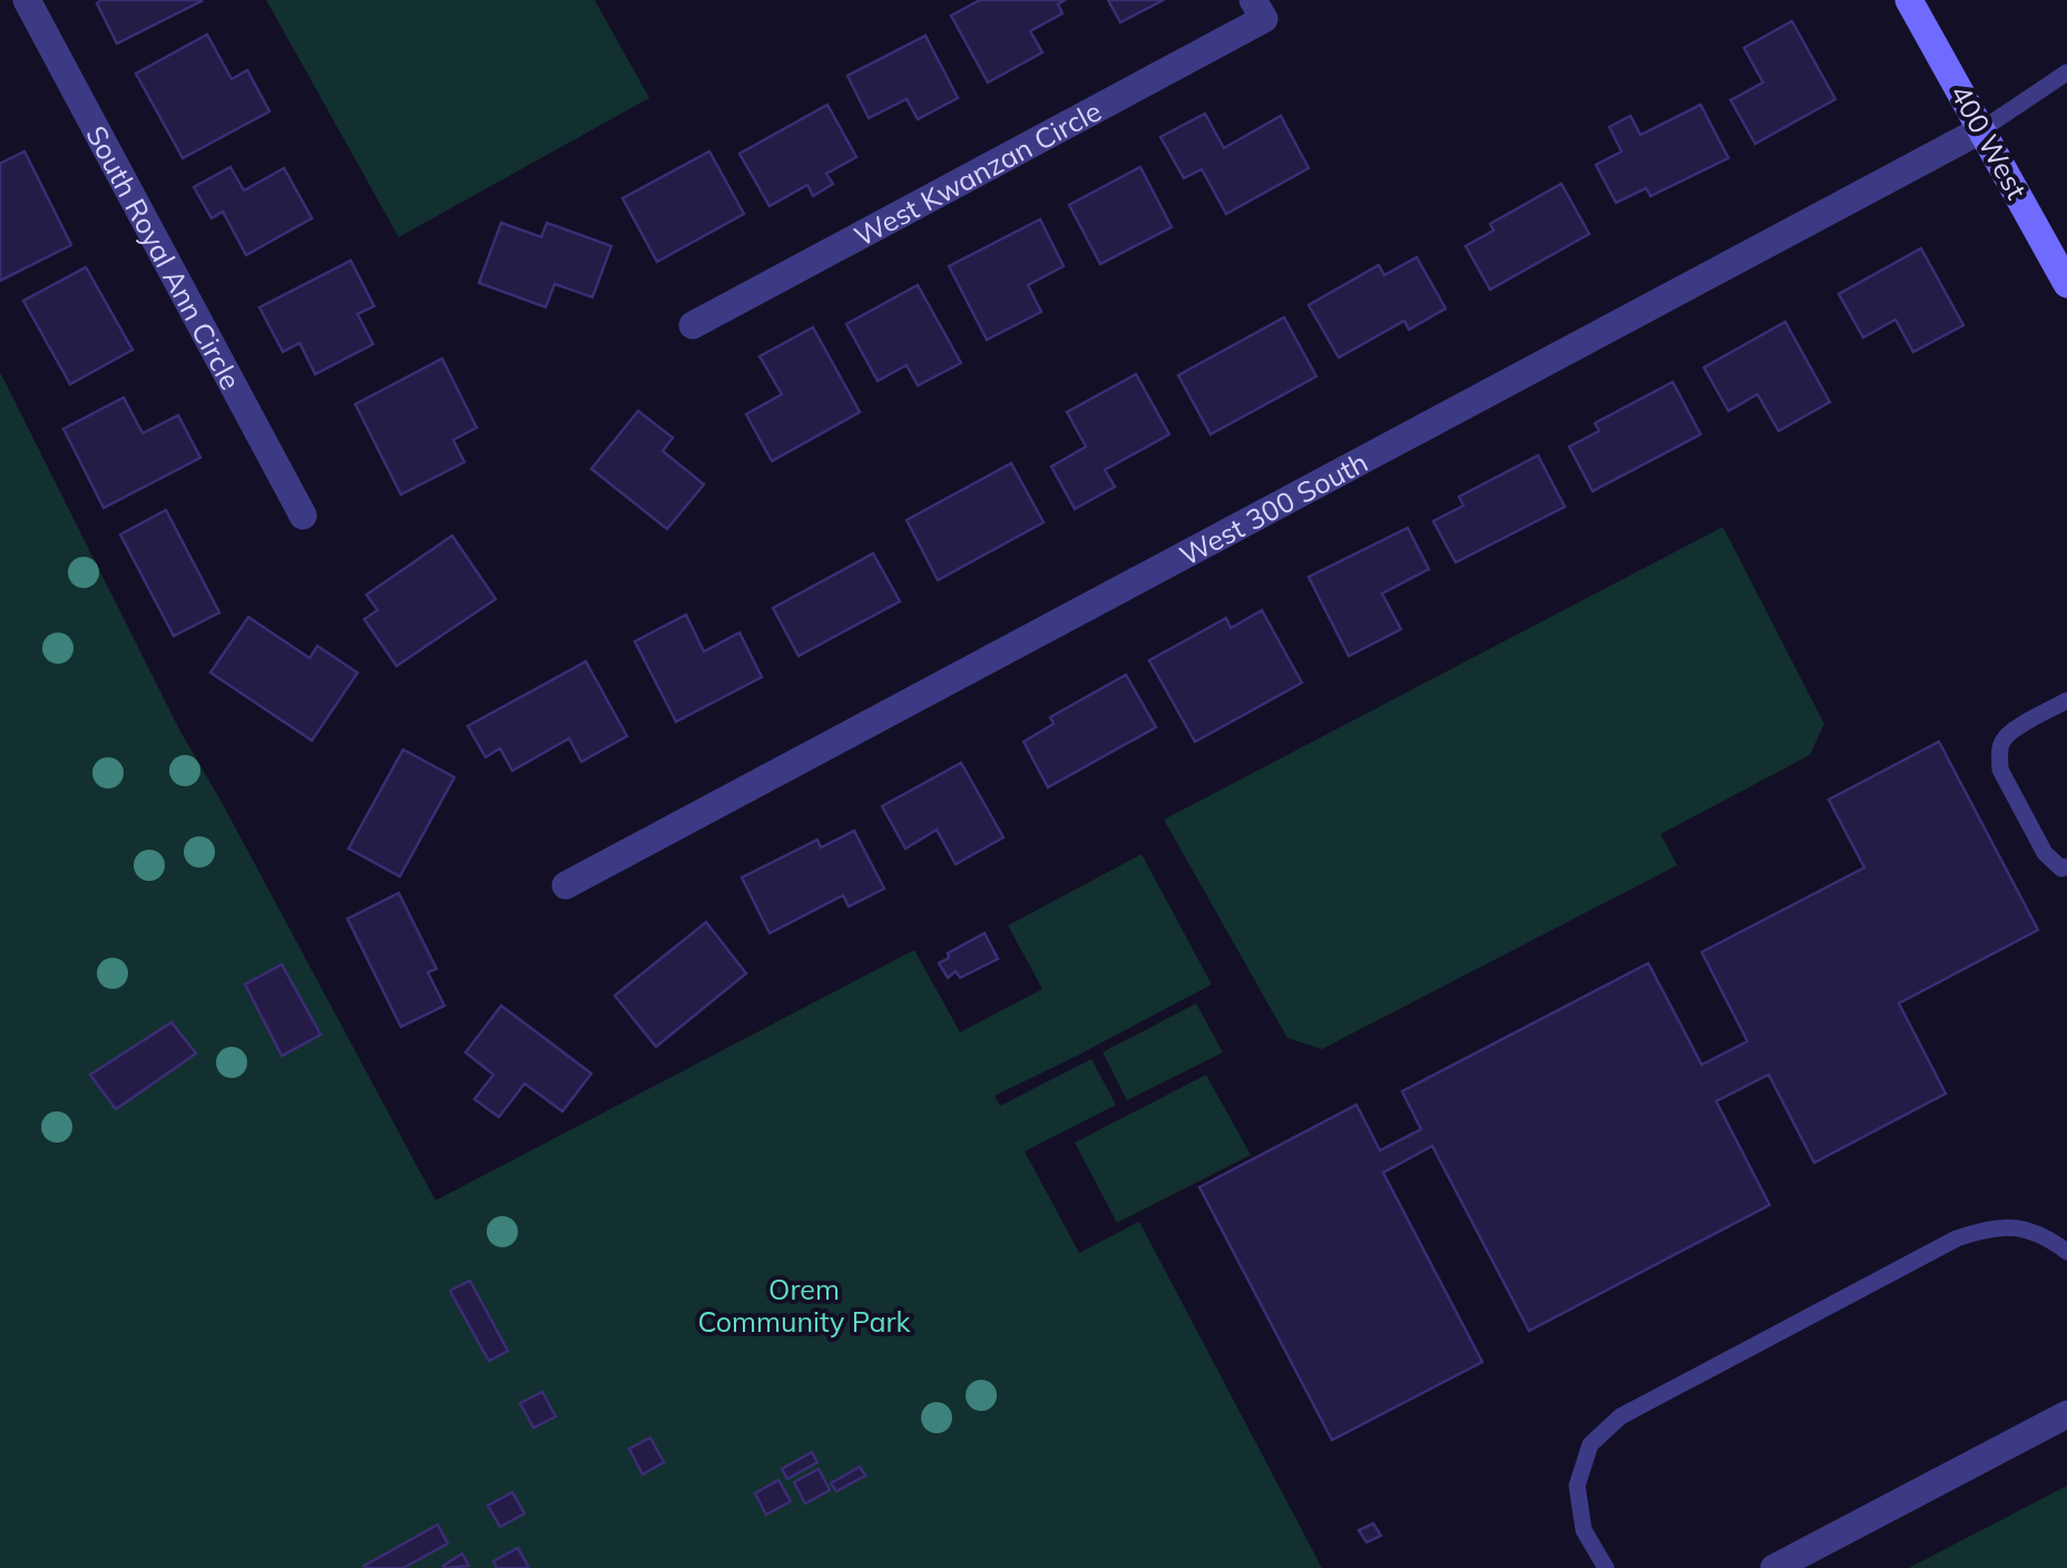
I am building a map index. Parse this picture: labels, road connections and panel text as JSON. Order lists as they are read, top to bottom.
{
  "streets": {
    "main road": ["400 West"],
    "street": ["West Kwanzan Circle", "South Royal Ann Circle", "West 300 South"]
  },
  "crossings": [
    ["400 West", "West 300 South"]
  ],
  "parks": ["Orem Community Park"]
}
